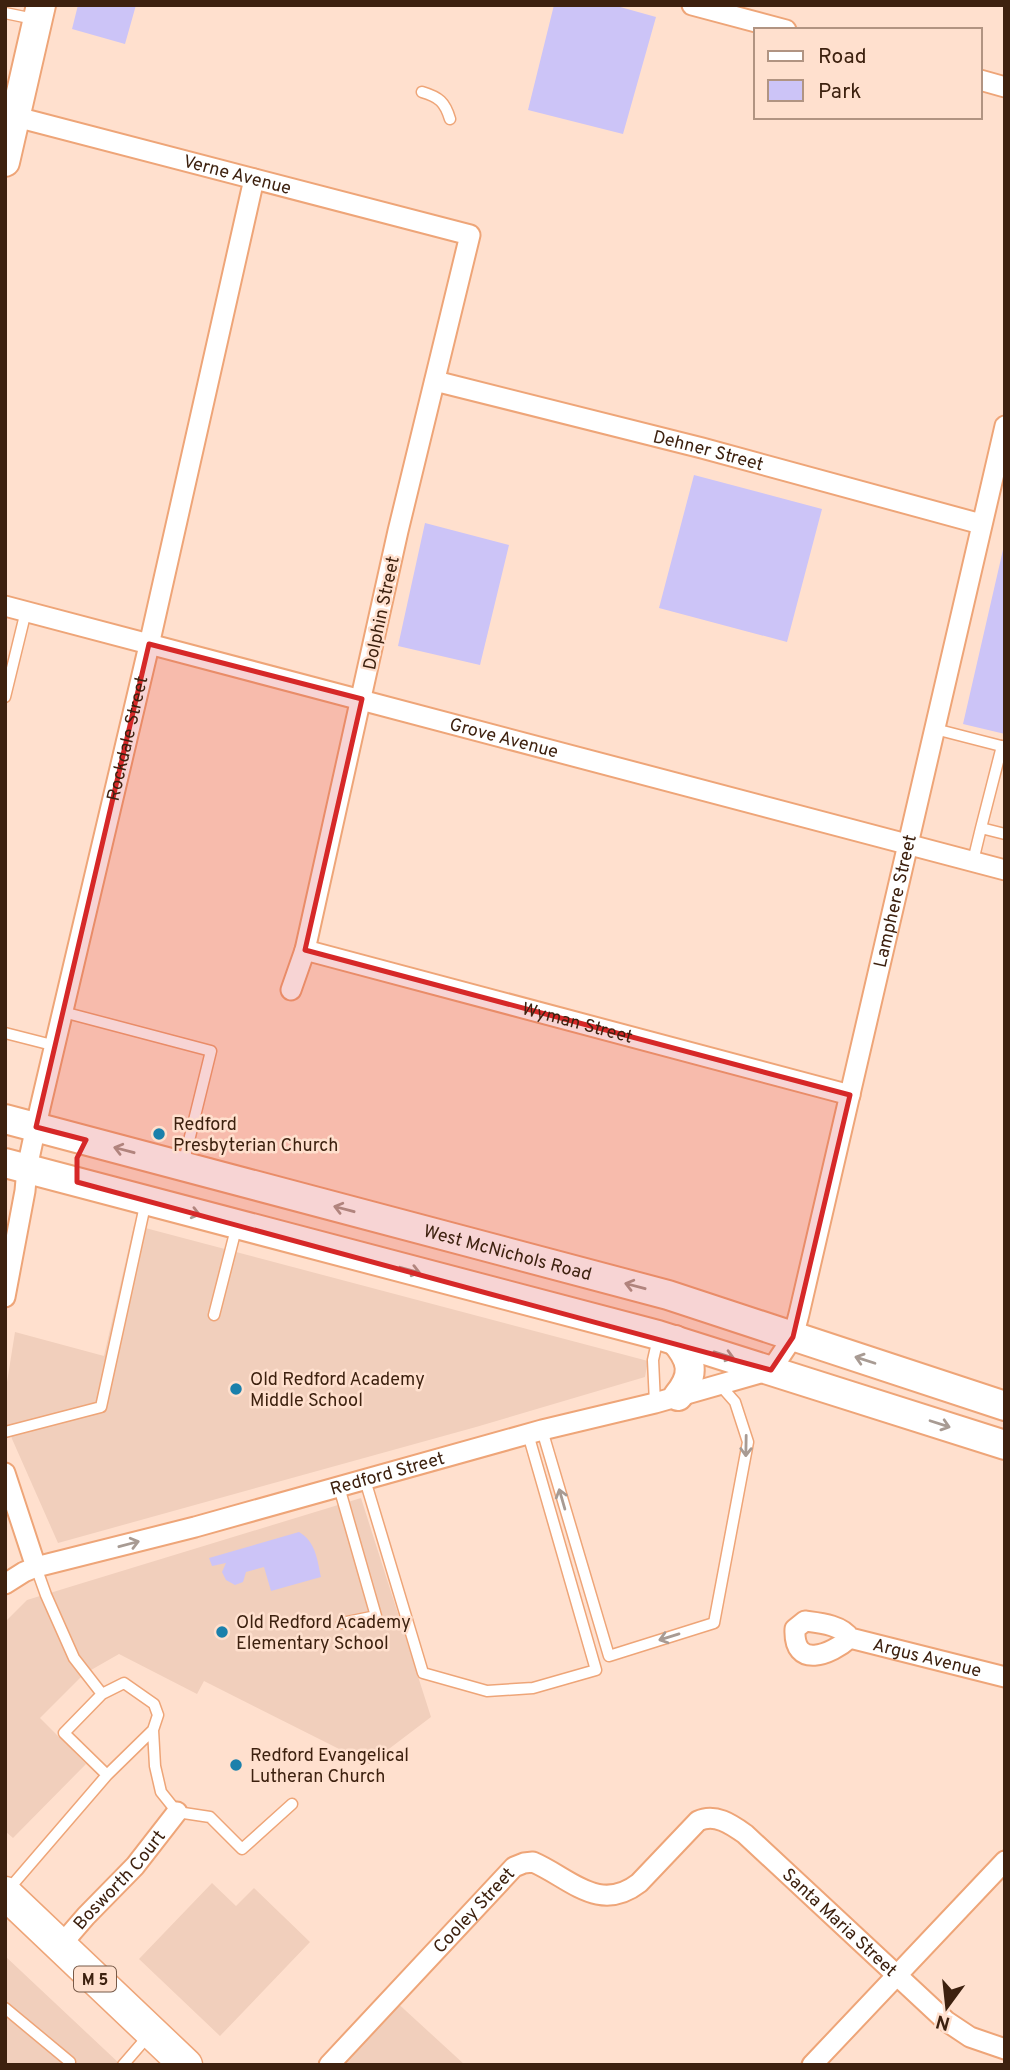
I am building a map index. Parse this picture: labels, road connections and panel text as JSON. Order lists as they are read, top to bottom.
{
  "streets": {
    "main road": ["West McNichols Road", "M 5"],
    "street": [
      "Verne Avenue",
      "Dehner Street",
      "Dolphin Street",
      "Rockdale Street",
      "Grove Avenue",
      "Lamphere Street",
      "Wyman Street",
      "Redford Street",
      "Argus Avenue",
      "Bosworth Court",
      "Cooley Street",
      "Santa Maria Street"
    ]
  },
  "crossings": [
    ["Verne Avenue", "Dolphin Street"],
    ["Verne Avenue", "Rockdale Street"],
    ["Dehner Street", "Dolphin Street"],
    ["Dehner Street", "Lamphere Street"],
    ["Dolphin Street", "Grove Avenue"],
    ["Dolphin Street", "Wyman Street"],
    ["Rockdale Street", "Grove Avenue"],
    ["Rockdale Street", "West McNichols Road"],
    ["Grove Avenue", "Lamphere Street"],
    ["Lamphere Street", "Wyman Street"],
    ["Lamphere Street", "West McNichols Road"],
    ["Lamphere Street", "Redford Street"],
    ["Bosworth Court", "M 5"],
    ["Cooley Street", "Santa Maria Street"]
  ],
  "one_way": ["Redford Street"],
  "places": [
    "Redford Presbyterian Church",
    "Old Redford Academy Middle School",
    "Old Redford Academy Elementary School",
    "Redford Evangelical Lutheran Church"
  ],
  "legend": ["Road", "Park"],
  "north": "bottom"
}
